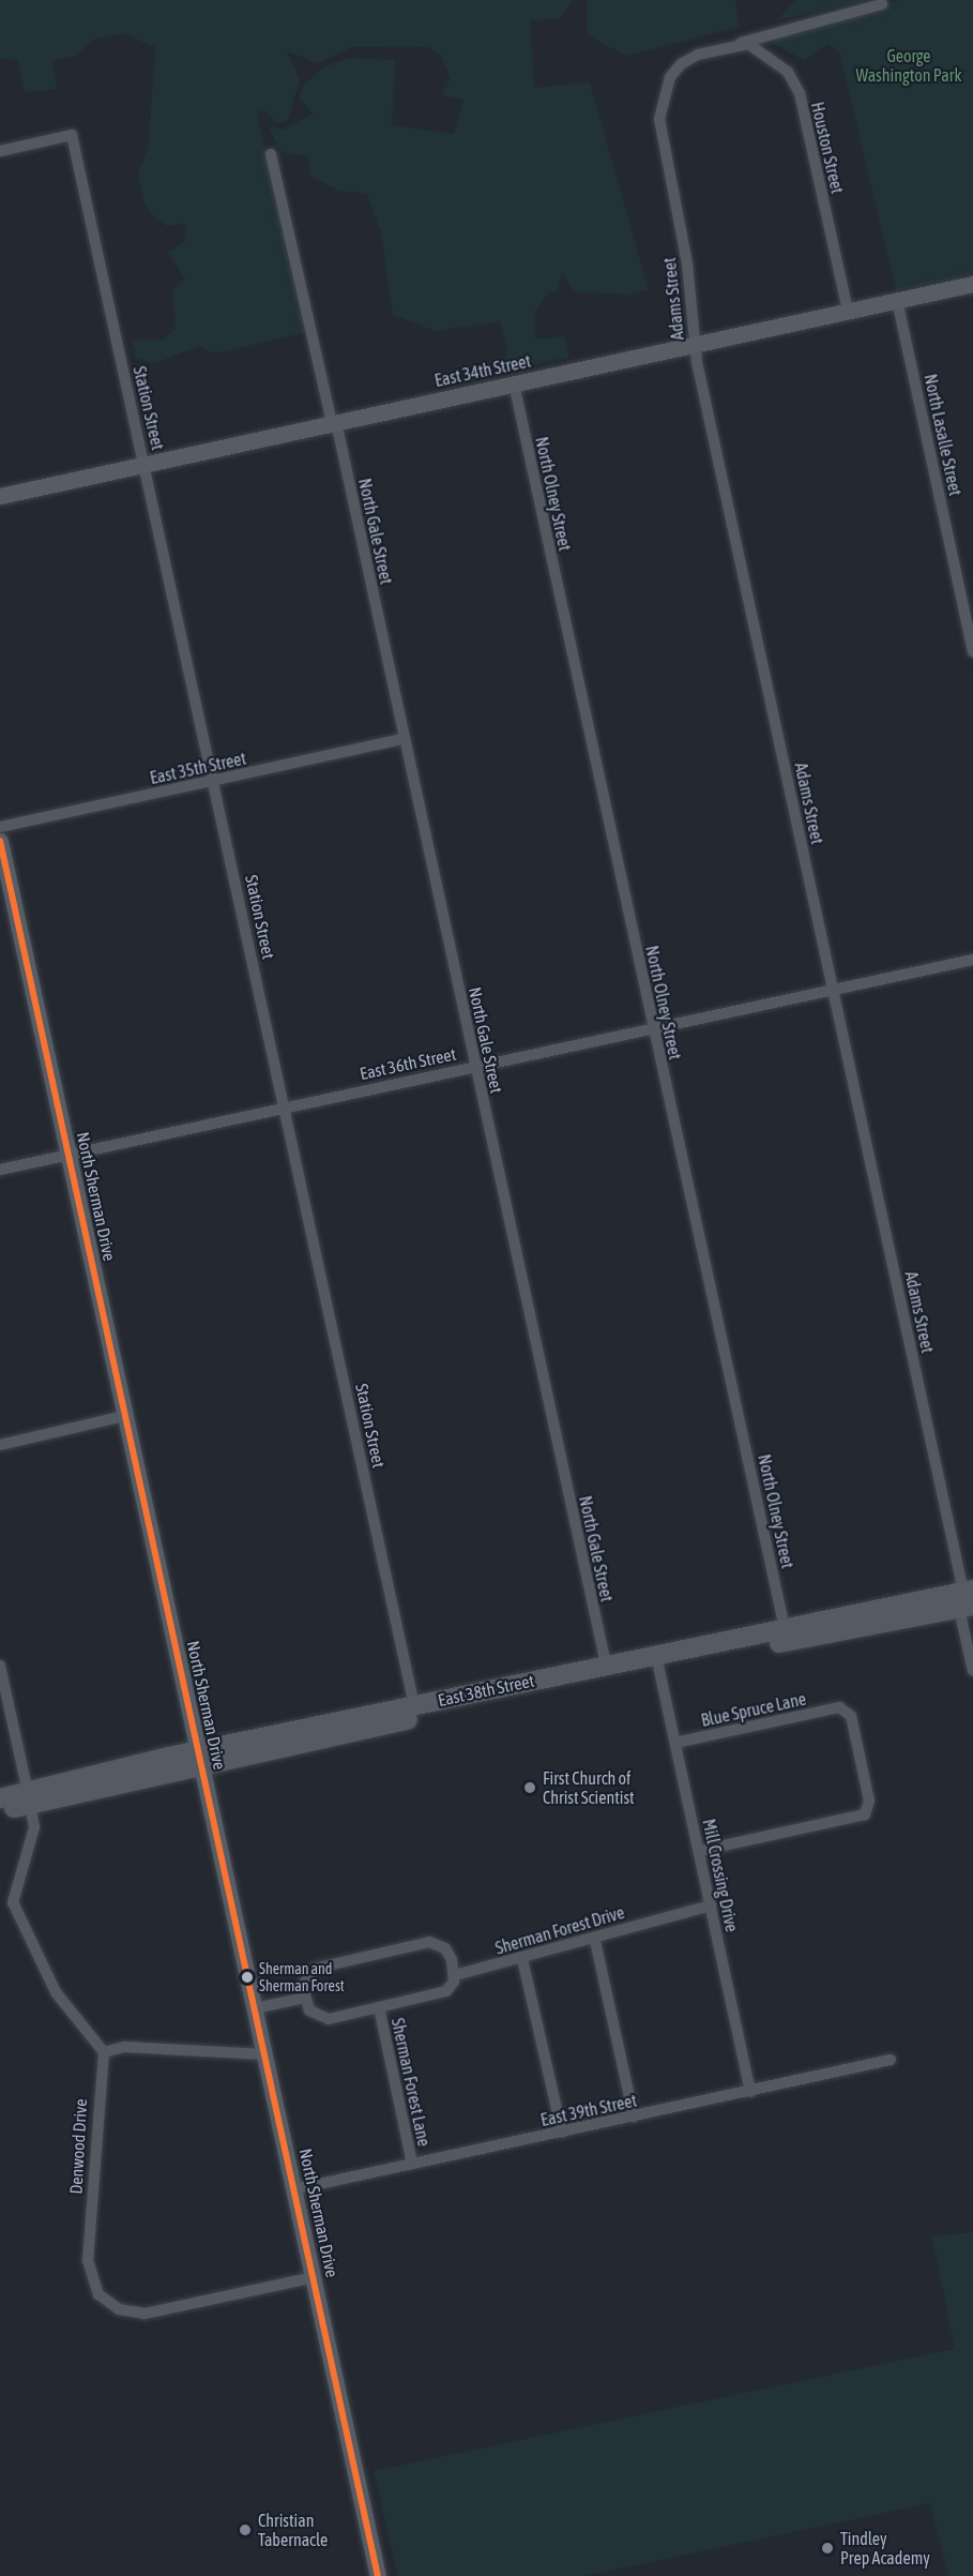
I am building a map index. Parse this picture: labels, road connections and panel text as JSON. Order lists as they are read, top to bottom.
{
  "streets": {
    "main road": ["East 34th Street", "North Sherman Drive", "East 38th Street"],
    "street": [
      "Houston Street",
      "Adams Street",
      "Station Street",
      "North Lasalle Street",
      "North Olney Street",
      "North Gale Street",
      "East 35th Street",
      "East 36th Street",
      "Blue Spruce Lane",
      "Mill Crossing Drive",
      "Sherman Forest Drive",
      "Sherman Forest Lane",
      "East 39th Street",
      "Denwood Drive"
    ]
  },
  "crossings": [
    ["Houston Street", "Adams Street"],
    ["Houston Street", "East 34th Street"],
    ["Adams Street", "East 34th Street"],
    ["Adams Street", "East 36th Street"],
    ["Adams Street", "East 38th Street"],
    ["East 34th Street", "Station Street"],
    ["East 34th Street", "North Lasalle Street"],
    ["East 34th Street", "North Olney Street"],
    ["East 34th Street", "North Gale Street"],
    ["Station Street", "East 35th Street"],
    ["Station Street", "East 36th Street"],
    ["Station Street", "East 38th Street"],
    ["North Olney Street", "East 36th Street"],
    ["North Olney Street", "East 38th Street"],
    ["North Gale Street", "East 35th Street"],
    ["North Gale Street", "East 36th Street"],
    ["North Gale Street", "East 38th Street"],
    ["East 36th Street", "North Sherman Drive"],
    ["North Sherman Drive", "East 38th Street"],
    ["North Sherman Drive", "East 39th Street"],
    ["North Sherman Drive", "Denwood Drive"],
    ["East 38th Street", "Mill Crossing Drive"],
    ["Blue Spruce Lane", "Mill Crossing Drive"],
    ["Mill Crossing Drive", "Sherman Forest Drive"],
    ["Mill Crossing Drive", "East 39th Street"],
    ["Sherman Forest Drive", "Sherman Forest Lane"],
    ["Sherman Forest Lane", "East 39th Street"]
  ],
  "parks": ["George Washington Park"],
  "places": [
    "First Church of Christ Scientist",
    "Sherman and Sherman Forest",
    "Christian Tabernacle",
    "Tindley Prep Academy"
  ]
}
